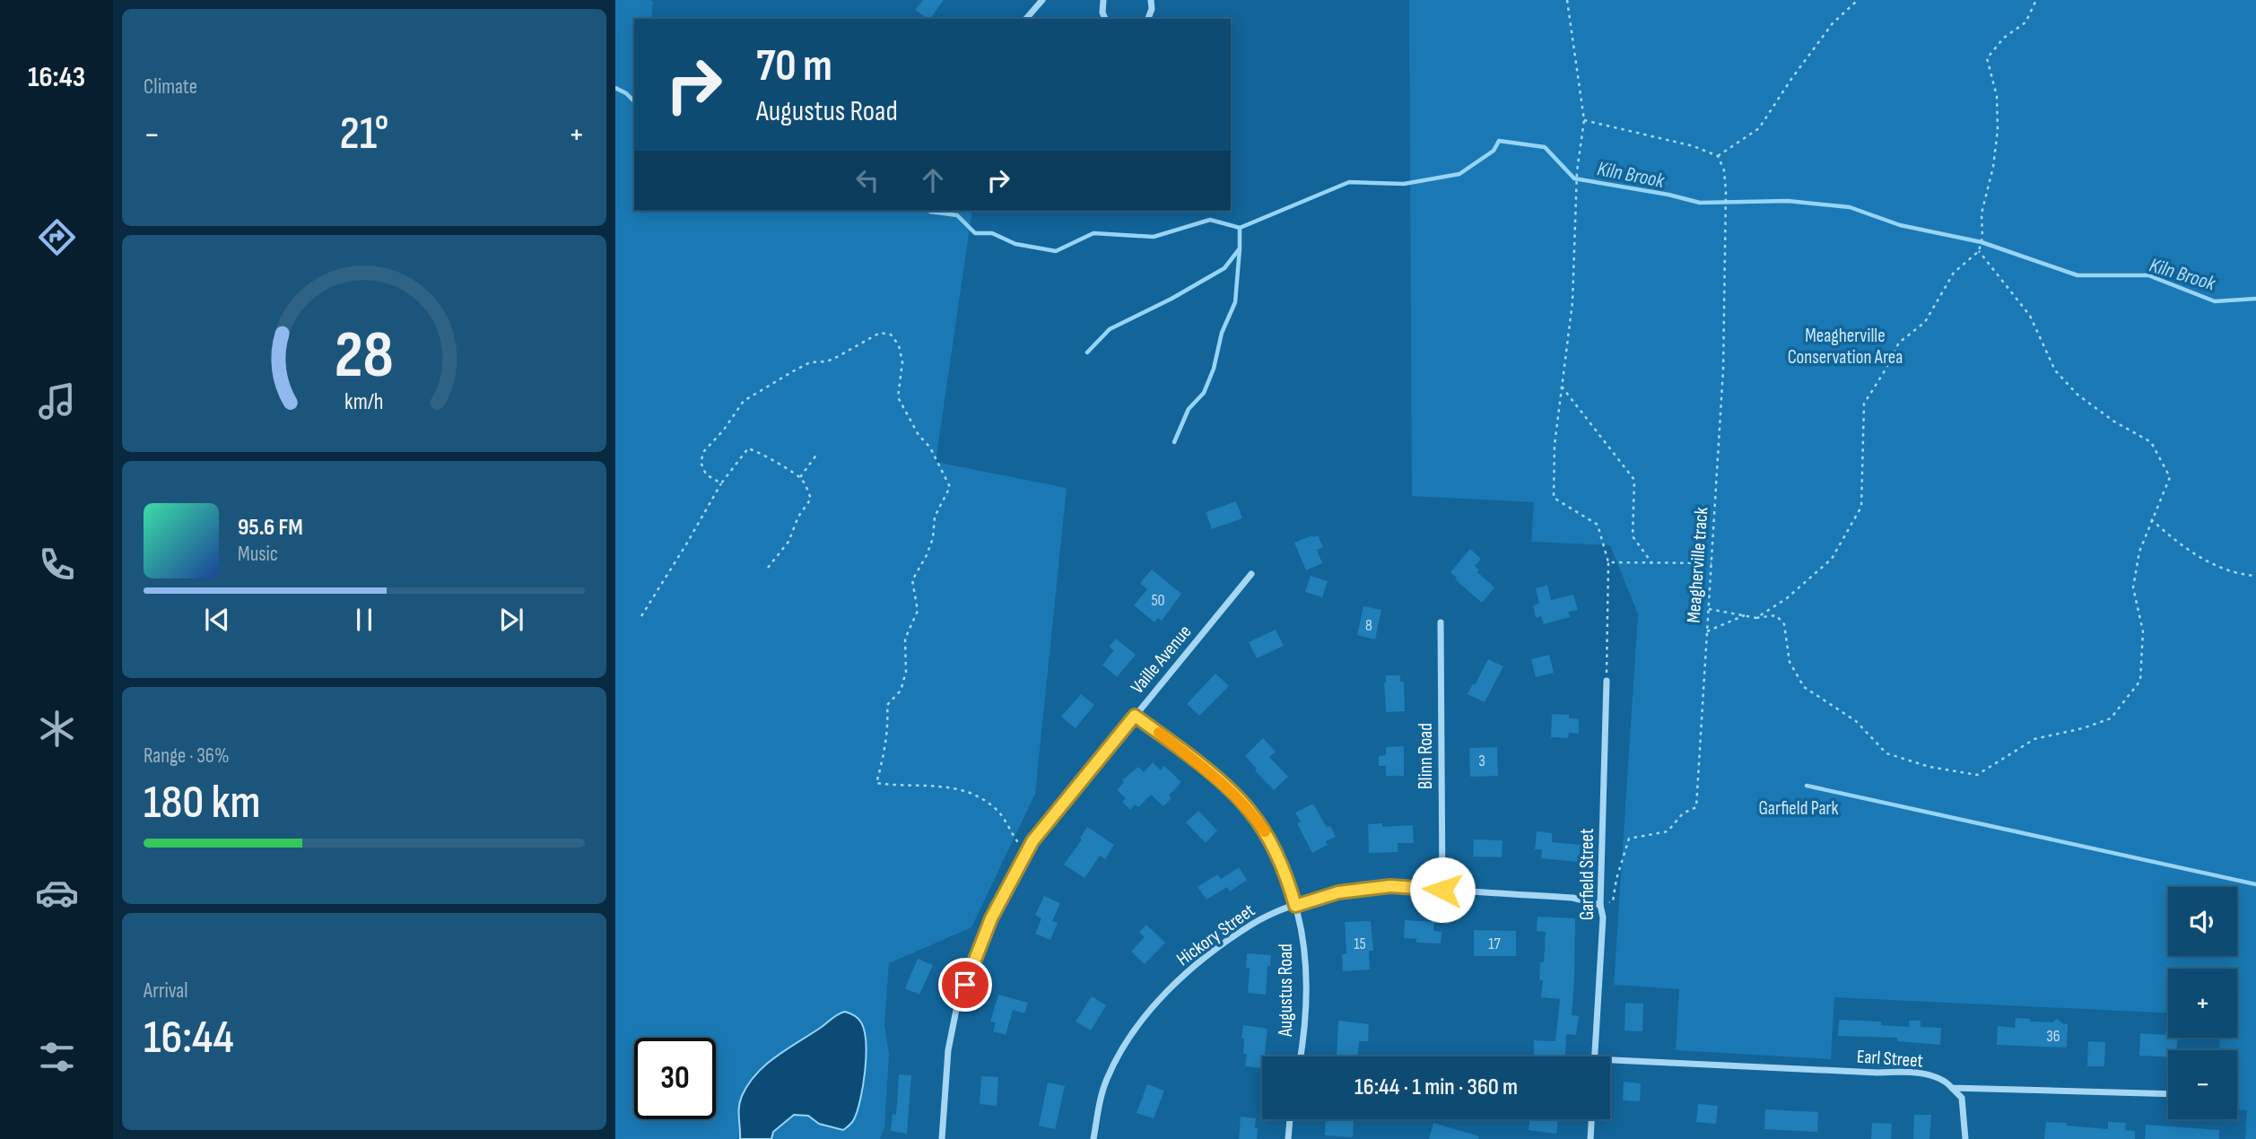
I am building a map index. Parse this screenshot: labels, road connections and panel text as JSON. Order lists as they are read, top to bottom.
{
  "streets": {
    "street": [
      "Vaille Avenue",
      "Blinn Road",
      "Garfield Street",
      "Hickory Street",
      "Augustus Road",
      "Earl Street"
    ],
    "path": ["Meagherville track"]
  },
  "crossings": [
    ["Meagherville track", "Garfield Street"],
    ["Meagherville track", "Hickory Street"],
    ["Vaille Avenue", "Augustus Road"],
    ["Blinn Road", "Hickory Street"],
    ["Garfield Street", "Hickory Street"],
    ["Hickory Street", "Augustus Road"]
  ],
  "water": ["Kiln Brook"],
  "parks": ["Meagherville Conservation Area", "Garfield Park"],
  "house_numbers": [
    "50",
    "8",
    "3",
    "15",
    "17",
    "36"
  ],
  "page": {
    "tabs": "16:43",
    "tile": [
      "Climate",
      ["Range · 36%", "180 km"],
      ["Arrival", "16:44"]
    ],
    "turn": ["70 m", "Augustus Road"],
    "heat": ["−", "21°", "+"],
    "song": ["95.6 FM", "Music"],
    "map_buttons": ["+", "−"],
    "limit": "30",
    "trip": "16:44 · 1 min · 360 m",
    "gauge": ["28", "km/h"]
  }
}
